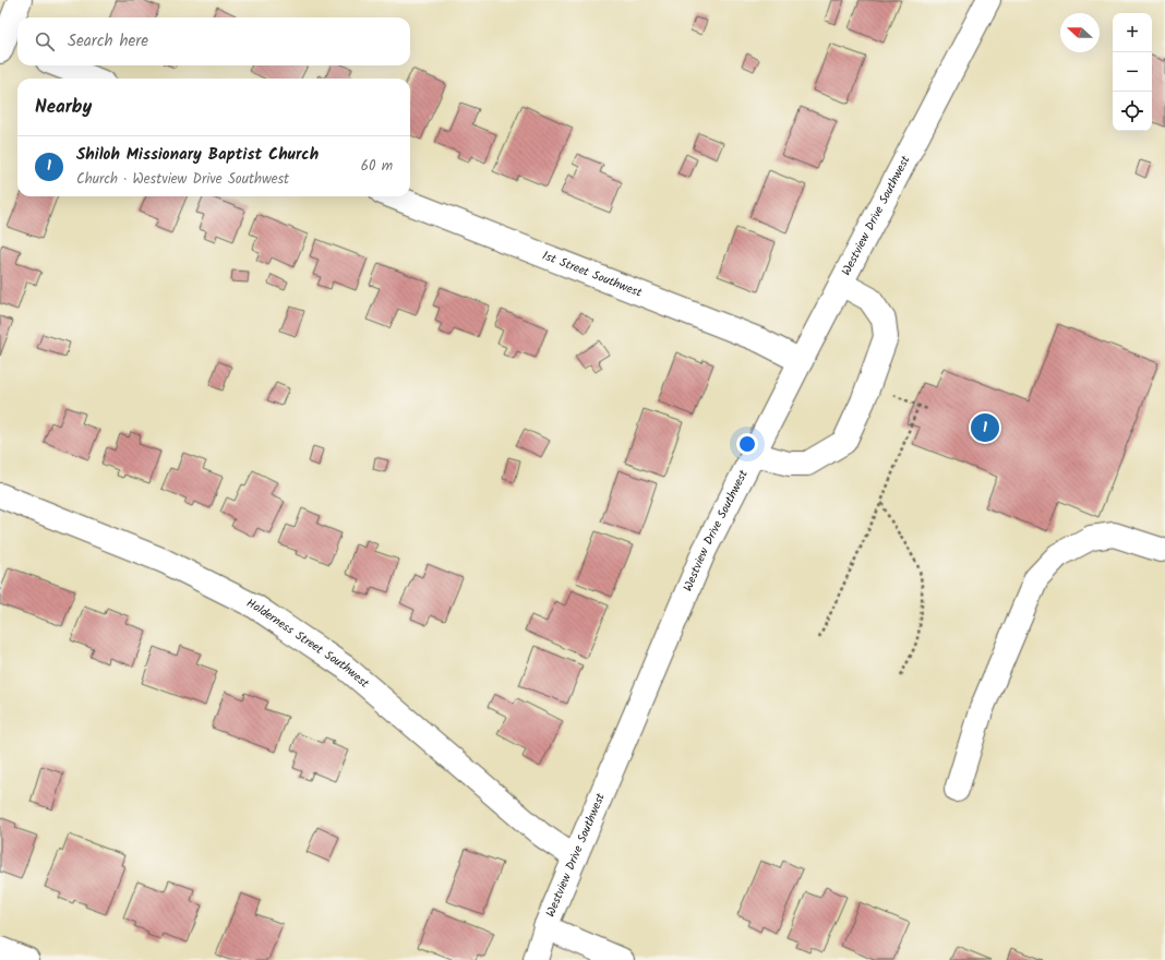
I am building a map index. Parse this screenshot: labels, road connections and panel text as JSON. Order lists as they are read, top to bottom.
{
  "streets": {
    "street": ["Westview Drive Southwest", "1st Street Southwest", "Holderness Street Southwest"]
  },
  "crossings": [
    ["Westview Drive Southwest", "1st Street Southwest"],
    ["Westview Drive Southwest", "Holderness Street Southwest"]
  ],
  "north": "left",
  "page": {
    "map_buttons": ["+", "−"],
    "search": "Search here",
    "heading": "Nearby",
    "list": [
      {
        "mark": "1",
        "name": "Shiloh Missionary Baptist Church",
        "note": "Church · Westview Drive Southwest",
        "value": "60 m"
      }
    ],
    "pins": "1"
  }
}
